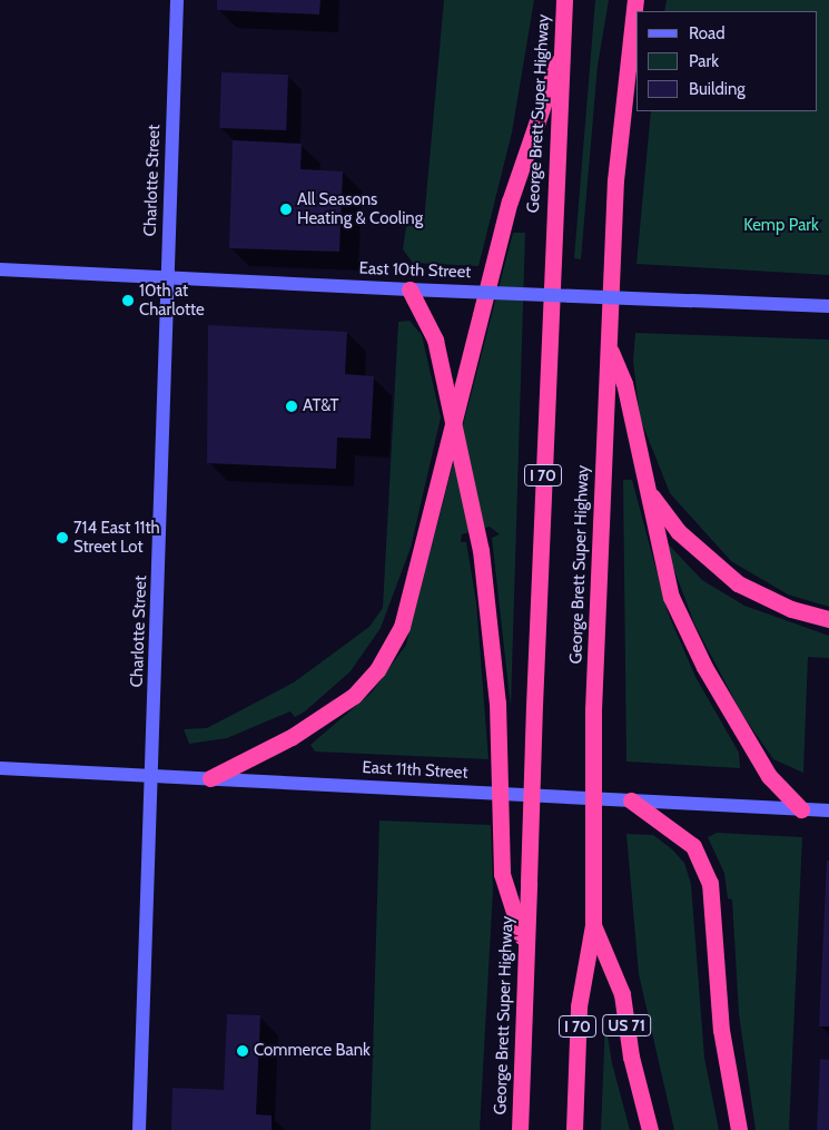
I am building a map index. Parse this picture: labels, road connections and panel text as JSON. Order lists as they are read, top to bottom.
{
  "streets": {
    "highway": ["George Brett Super Highway", "I 70", "US 71"],
    "main road": ["Charlotte Street", "East 10th Street", "East 11th Street"]
  },
  "crossings": [
    ["George Brett Super Highway", "US 71"],
    ["Charlotte Street", "East 10th Street"],
    ["Charlotte Street", "East 11th Street"]
  ],
  "parks": ["Kemp Park"],
  "places": [
    "All Seasons Heating & Cooling",
    "10th at Charlotte",
    "AT&T",
    "714 East 11th Street Lot",
    "Commerce Bank"
  ],
  "legend": ["Road", "Park", "Building"]
}
